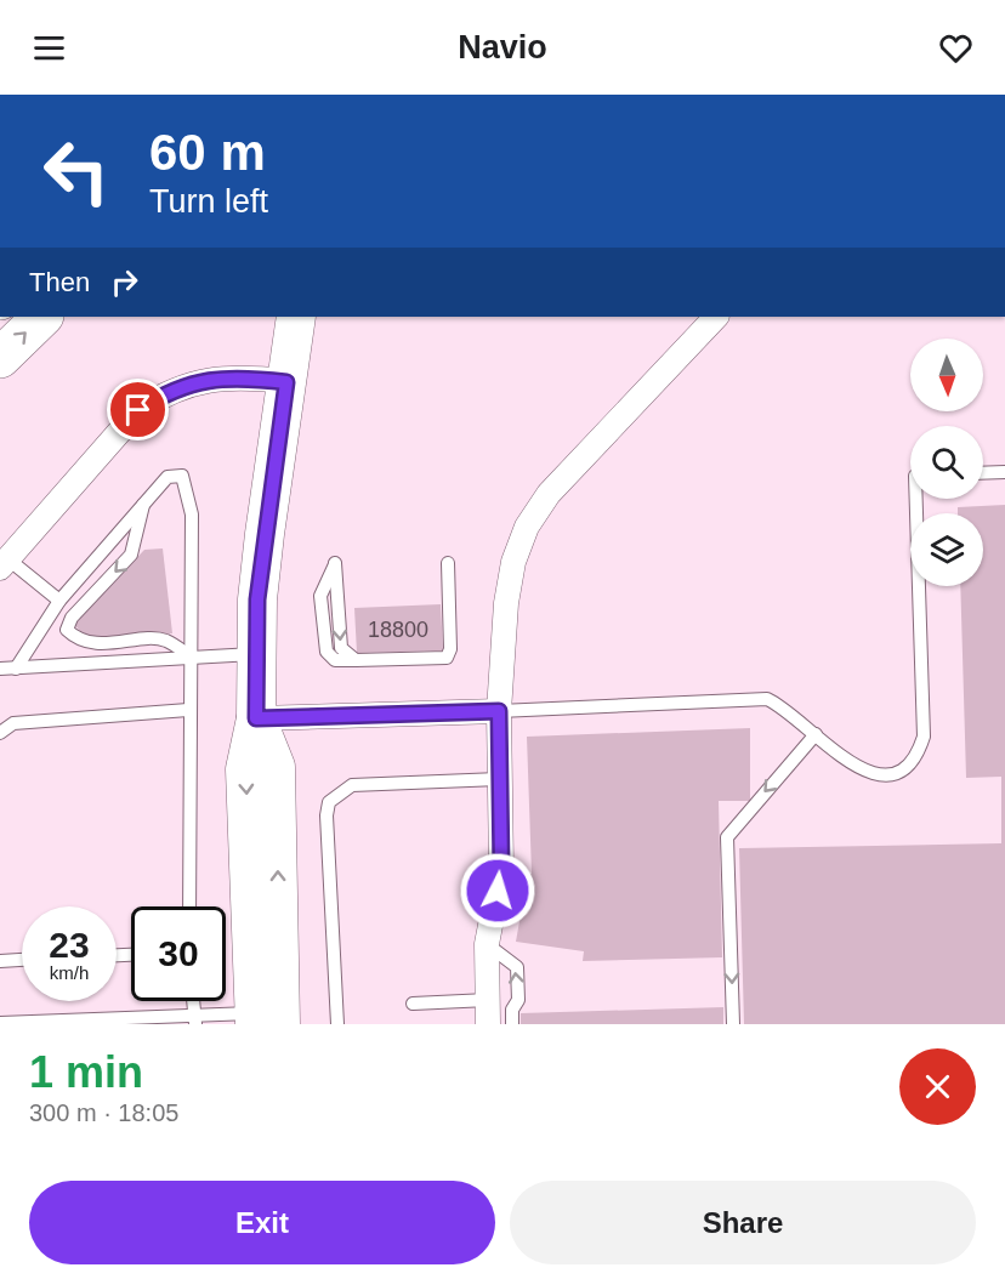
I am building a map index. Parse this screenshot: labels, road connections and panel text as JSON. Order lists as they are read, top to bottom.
{
  "house_numbers": ["18800"],
  "north": "bottom",
  "page": {
    "header": "Navio",
    "turn": ["60 m", "Turn left"],
    "then": "Then",
    "speed": "23 km/h",
    "limit": "30",
    "heading": ["1 min", "300 m · 18:05"],
    "buttons": ["Exit", "Share"]
  }
}
